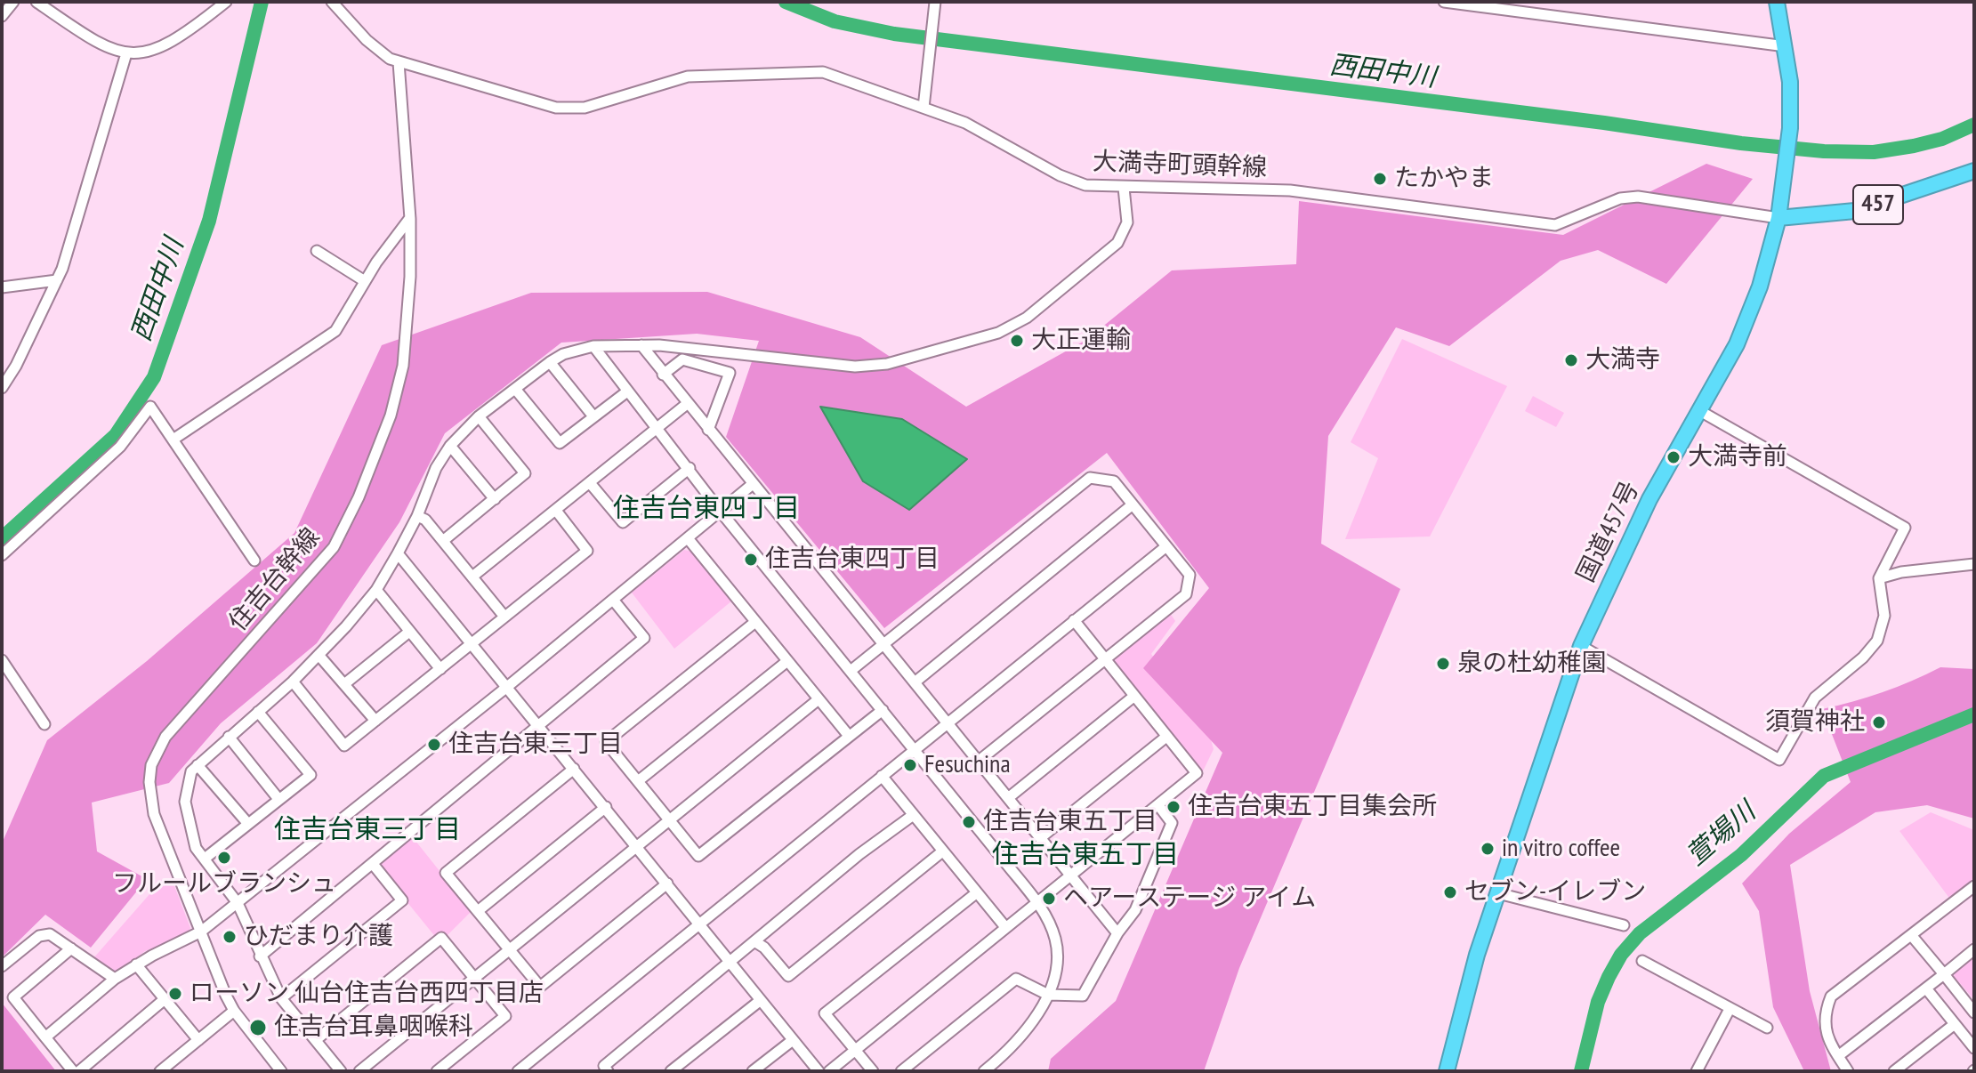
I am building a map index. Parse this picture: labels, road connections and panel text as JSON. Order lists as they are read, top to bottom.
{
  "streets": {
    "highway": ["457", "国道457号"],
    "street": ["大満寺町頭幹線", "住吉台幹線"]
  },
  "crossings": [
    ["大満寺町頭幹線", "457"],
    ["大満寺町頭幹線", "国道457号"],
    ["大満寺町頭幹線", "住吉台幹線"],
    ["457", "国道457号"]
  ],
  "districts": ["住吉台東四丁目", "住吉台東三丁目", "住吉台東五丁目"],
  "water": ["西田中川", "萱場川"],
  "places": [
    "たかやま",
    "大正運輸",
    "大満寺",
    "大満寺前",
    "住吉台東四丁目",
    "泉の杜幼稚園",
    "須賀神社",
    "住吉台東三丁目",
    "Fesuchina",
    "住吉台東五丁目集会所",
    "住吉台東五丁目",
    "in vitro coffee",
    "フルールブランシュ",
    "セブン-イレブン",
    "ヘアーステージ アイム",
    "ひだまり介護",
    "ローソン 仙台住吉台西四丁目店",
    "住吉台耳鼻咽喉科"
  ]
}
